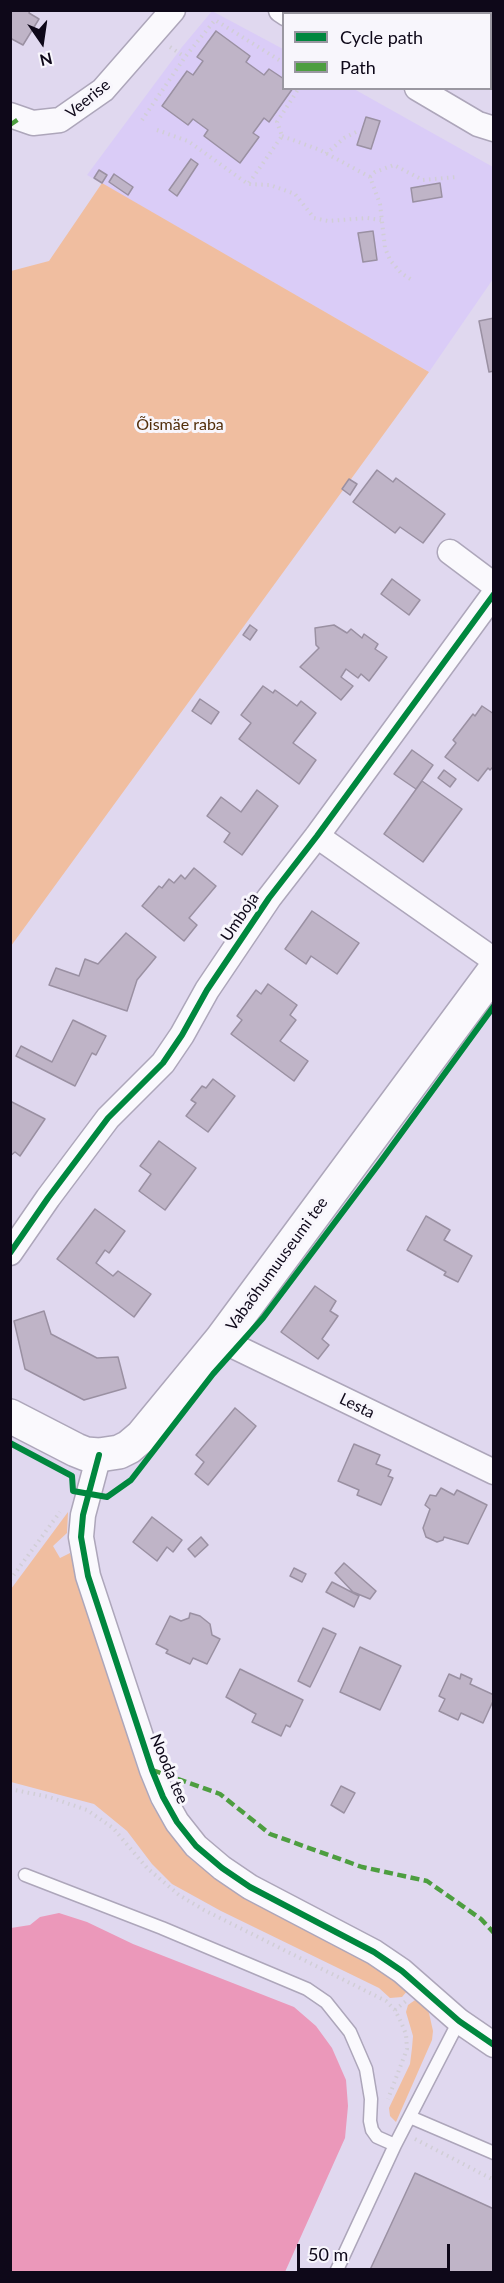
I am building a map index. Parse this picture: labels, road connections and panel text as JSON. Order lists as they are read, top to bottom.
{
  "streets": {
    "street": [
      "Veerise",
      "Umboja",
      "Vabaõhumuuseumi tee",
      "Lesta",
      "Nooda tee"
    ]
  },
  "crossings": [
    ["Vabaõhumuuseumi tee", "Lesta"],
    ["Vabaõhumuuseumi tee", "Nooda tee"]
  ],
  "parks": ["Õismäe raba"],
  "legend": ["Cycle path", "Path"],
  "scale_bar": "50 m",
  "north": "bottom"
}
